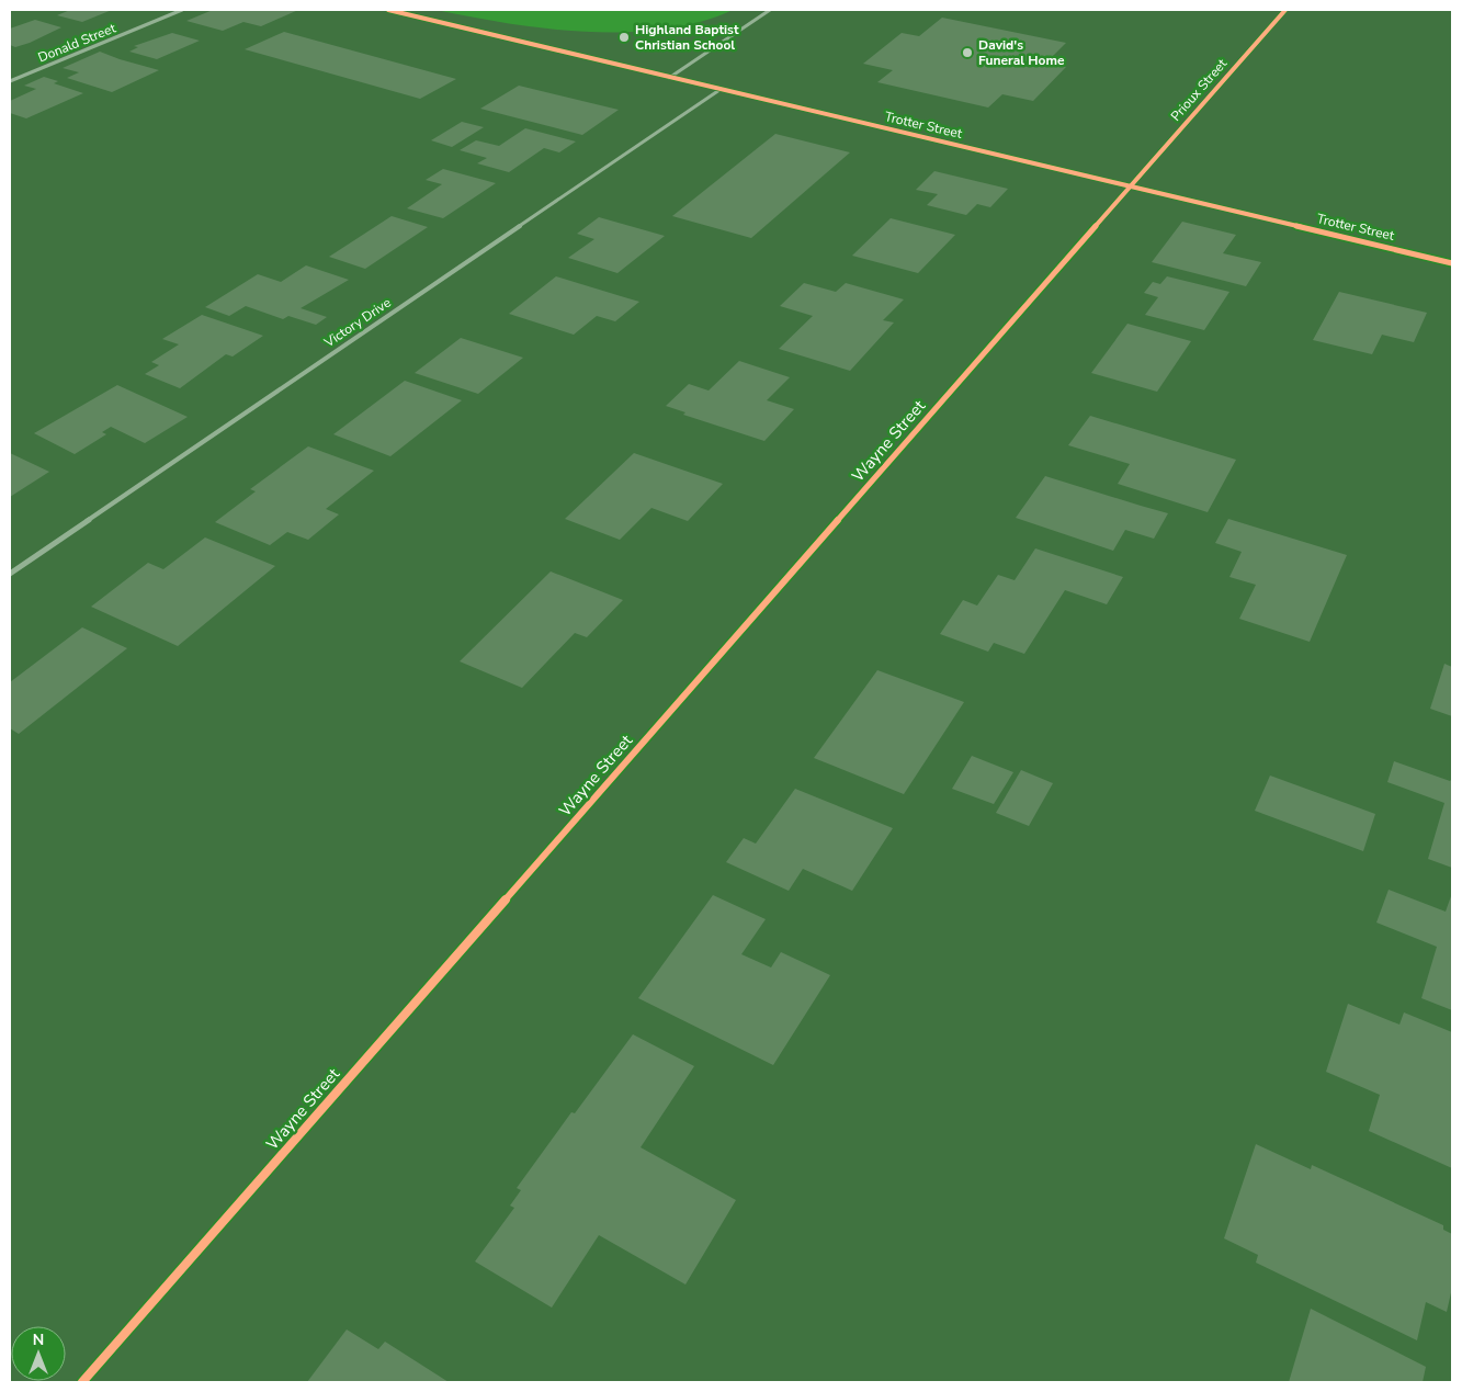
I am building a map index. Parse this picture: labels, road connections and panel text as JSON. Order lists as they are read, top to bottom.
{
  "streets": {
    "street": [
      "Donald Street",
      "Prioux Street",
      "Trotter Street",
      "Victory Drive",
      "Wayne Street"
    ]
  },
  "crossings": [
    ["Prioux Street", "Trotter Street"],
    ["Prioux Street", "Wayne Street"],
    ["Trotter Street", "Victory Drive"],
    ["Trotter Street", "Wayne Street"]
  ],
  "places": ["Highland Baptist Christian School", "David's Funeral Home"],
  "north": "top"
}
